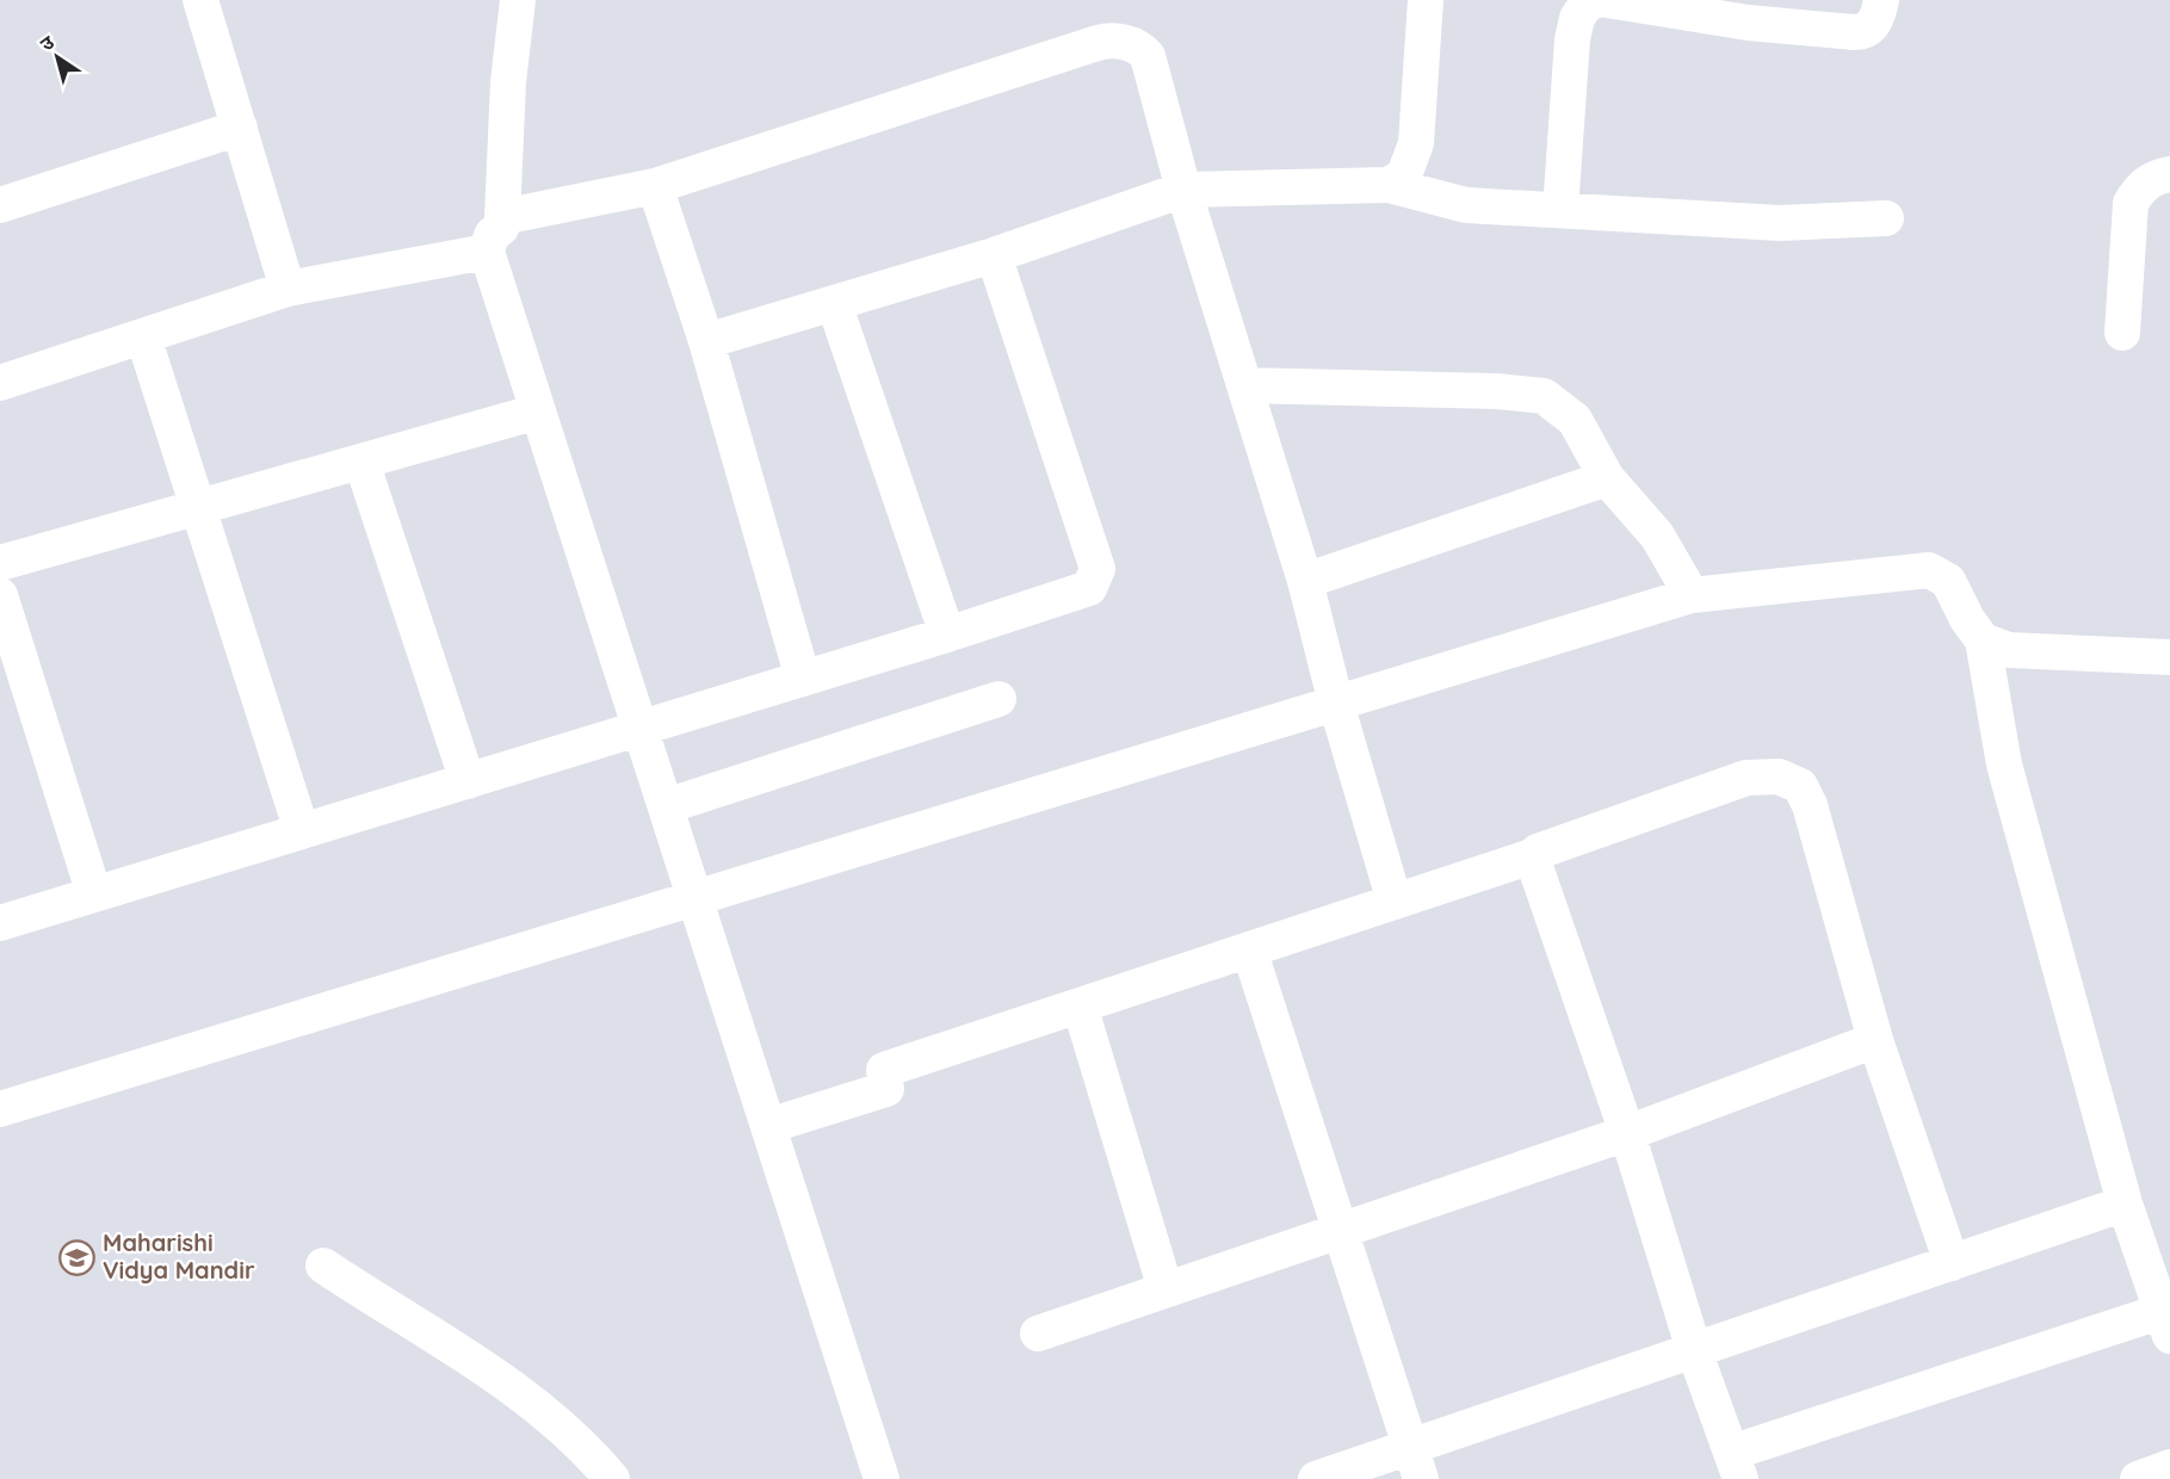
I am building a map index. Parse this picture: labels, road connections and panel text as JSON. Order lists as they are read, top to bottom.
{
  "places": {
    "school or university": ["Maharishi Vidya Mandir"]
  },
  "north": "top left"
}
